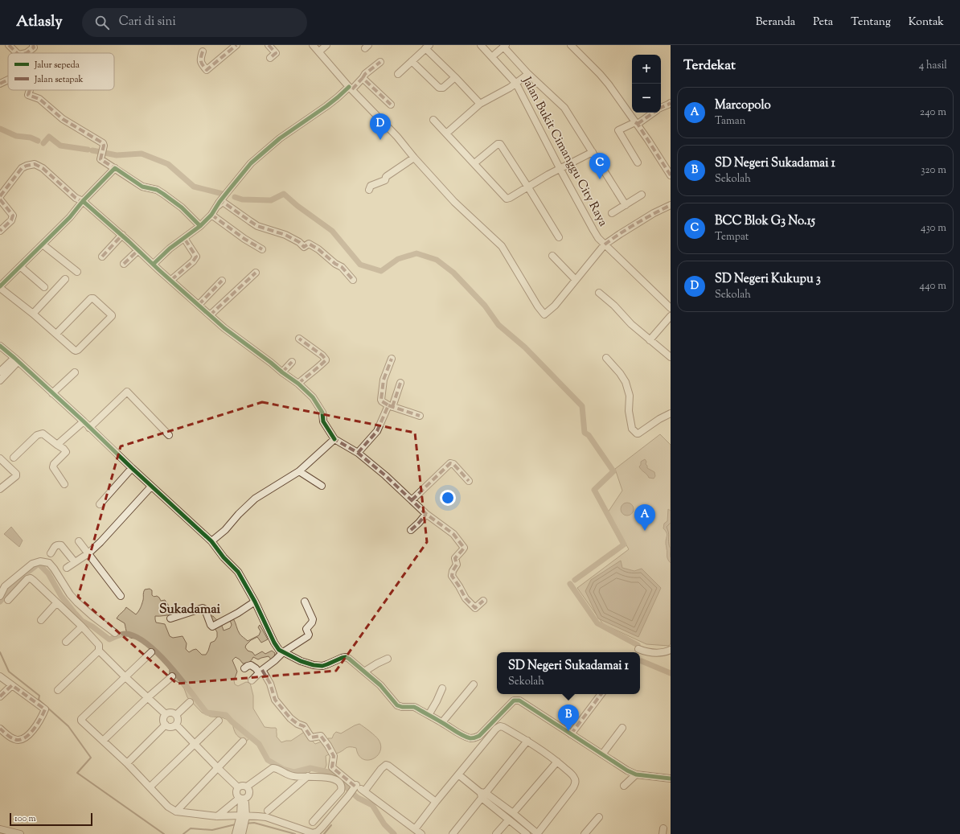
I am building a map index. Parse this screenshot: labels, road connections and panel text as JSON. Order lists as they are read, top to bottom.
{
  "streets": {
    "street": ["Jalan Bukit Cimanggu City Raya"]
  },
  "districts": ["Sukadamai"],
  "legend": ["Jalur sepeda", "Jalan setapak"],
  "scale_bar": "100 m",
  "page": {
    "header": "Atlasly",
    "search": "Cari di sini",
    "nav": [
      "Beranda",
      "Peta",
      "Tentang",
      "Kontak"
    ],
    "heading": ["Terdekat", "4 hasil"],
    "map_buttons": ["+", "−"],
    "list": [
      {
        "mark": "A",
        "name": "Marcopolo",
        "note": "Taman",
        "value": "240 m"
      },
      {
        "mark": "B",
        "name": "SD Negeri Sukadamai 1",
        "note": "Sekolah",
        "value": "320 m"
      },
      {
        "mark": "C",
        "name": "BCC Blok G3 No.15",
        "note": "Tempat",
        "value": "430 m"
      },
      {
        "mark": "D",
        "name": "SD Negeri Kukupu 3",
        "note": "Sekolah",
        "value": "440 m"
      }
    ],
    "pins": [
      "D",
      "C",
      "A",
      "B"
    ],
    "popup": ["SD Negeri Sukadamai 1", "Sekolah"],
    "scale": "100 m"
  }
}
